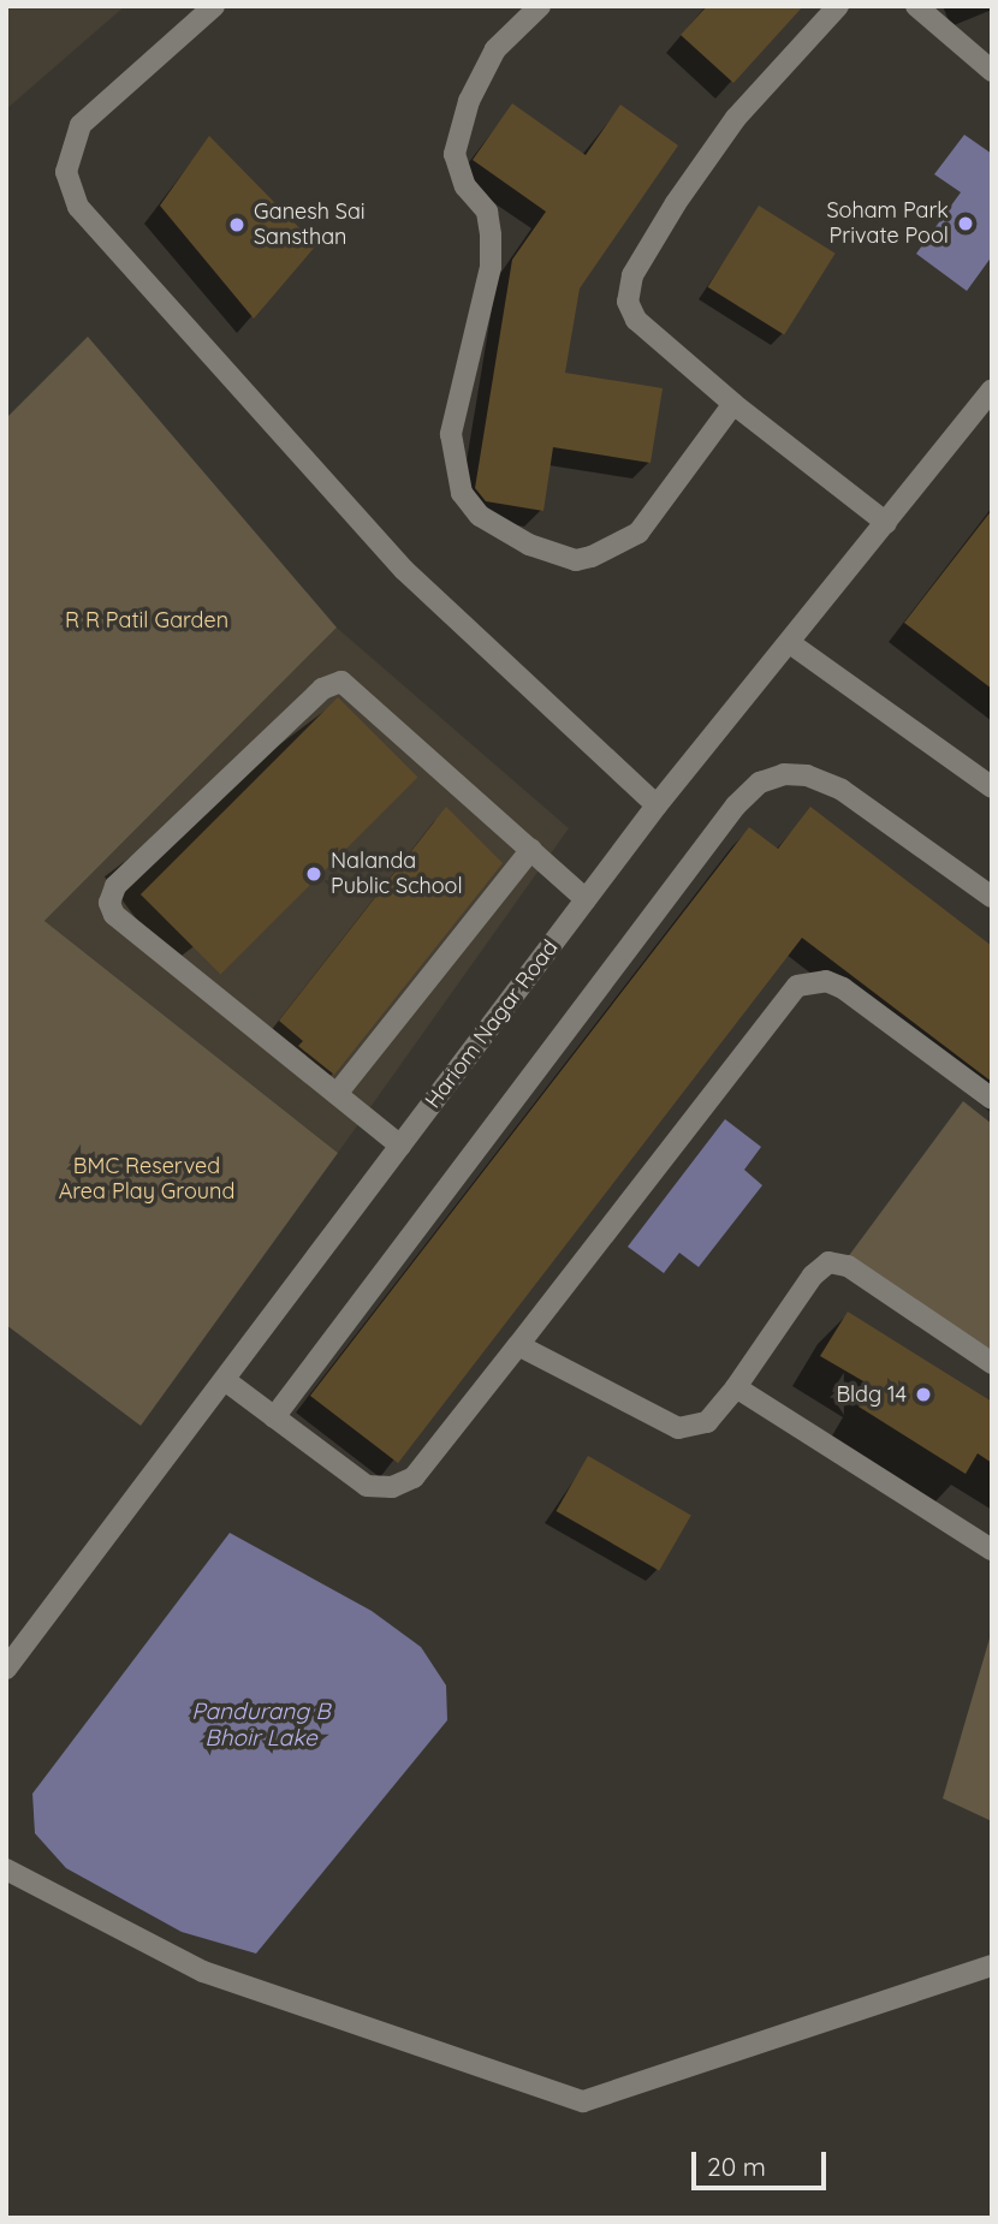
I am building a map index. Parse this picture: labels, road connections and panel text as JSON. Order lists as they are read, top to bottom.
{
  "streets": {
    "street": ["Hariom Nagar Road"]
  },
  "water": ["Pandurang B Bhoir Lake"],
  "parks": ["R R Patil Garden", "BMC Reserved Area Play Ground"],
  "places": [
    "Soham Park Private Pool",
    "Ganesh Sai Sansthan",
    "Nalanda Public School",
    "Bldg 14"
  ],
  "scale_bar": "20 m"
}
